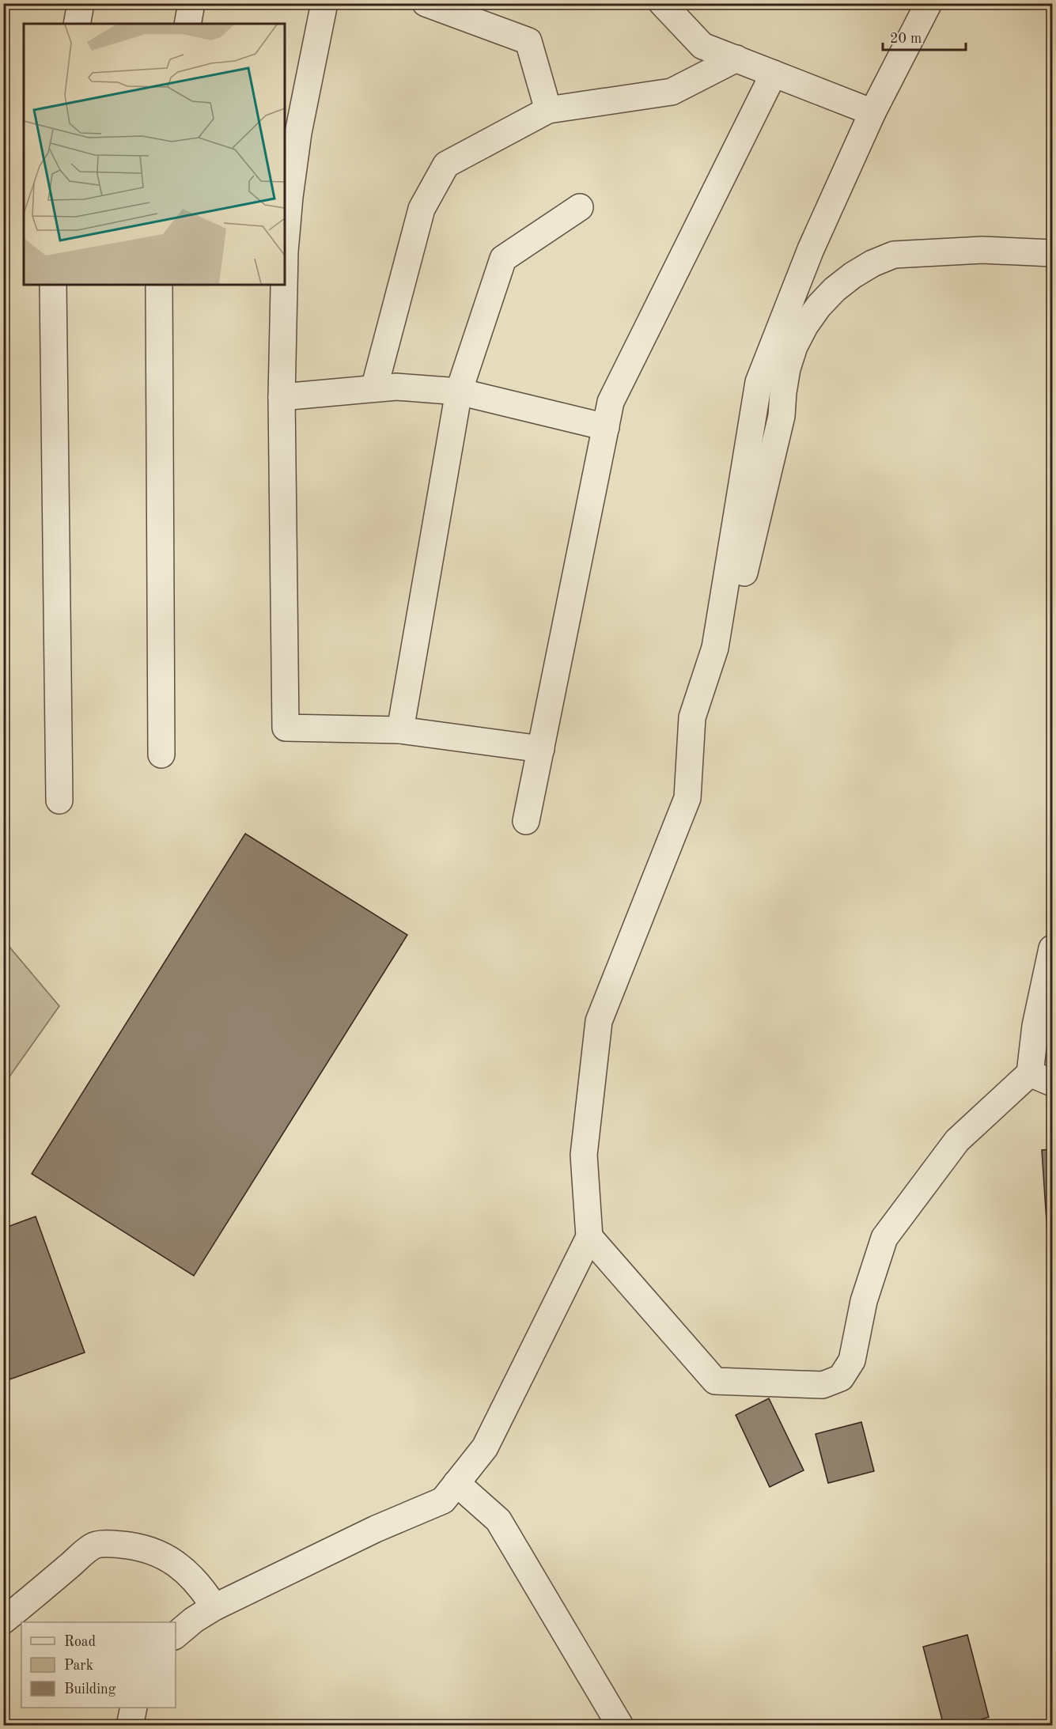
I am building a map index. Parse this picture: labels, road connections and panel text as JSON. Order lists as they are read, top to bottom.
{
  "legend": ["Road", "Park", "Building"],
  "scale_bar": "20 m"
}
